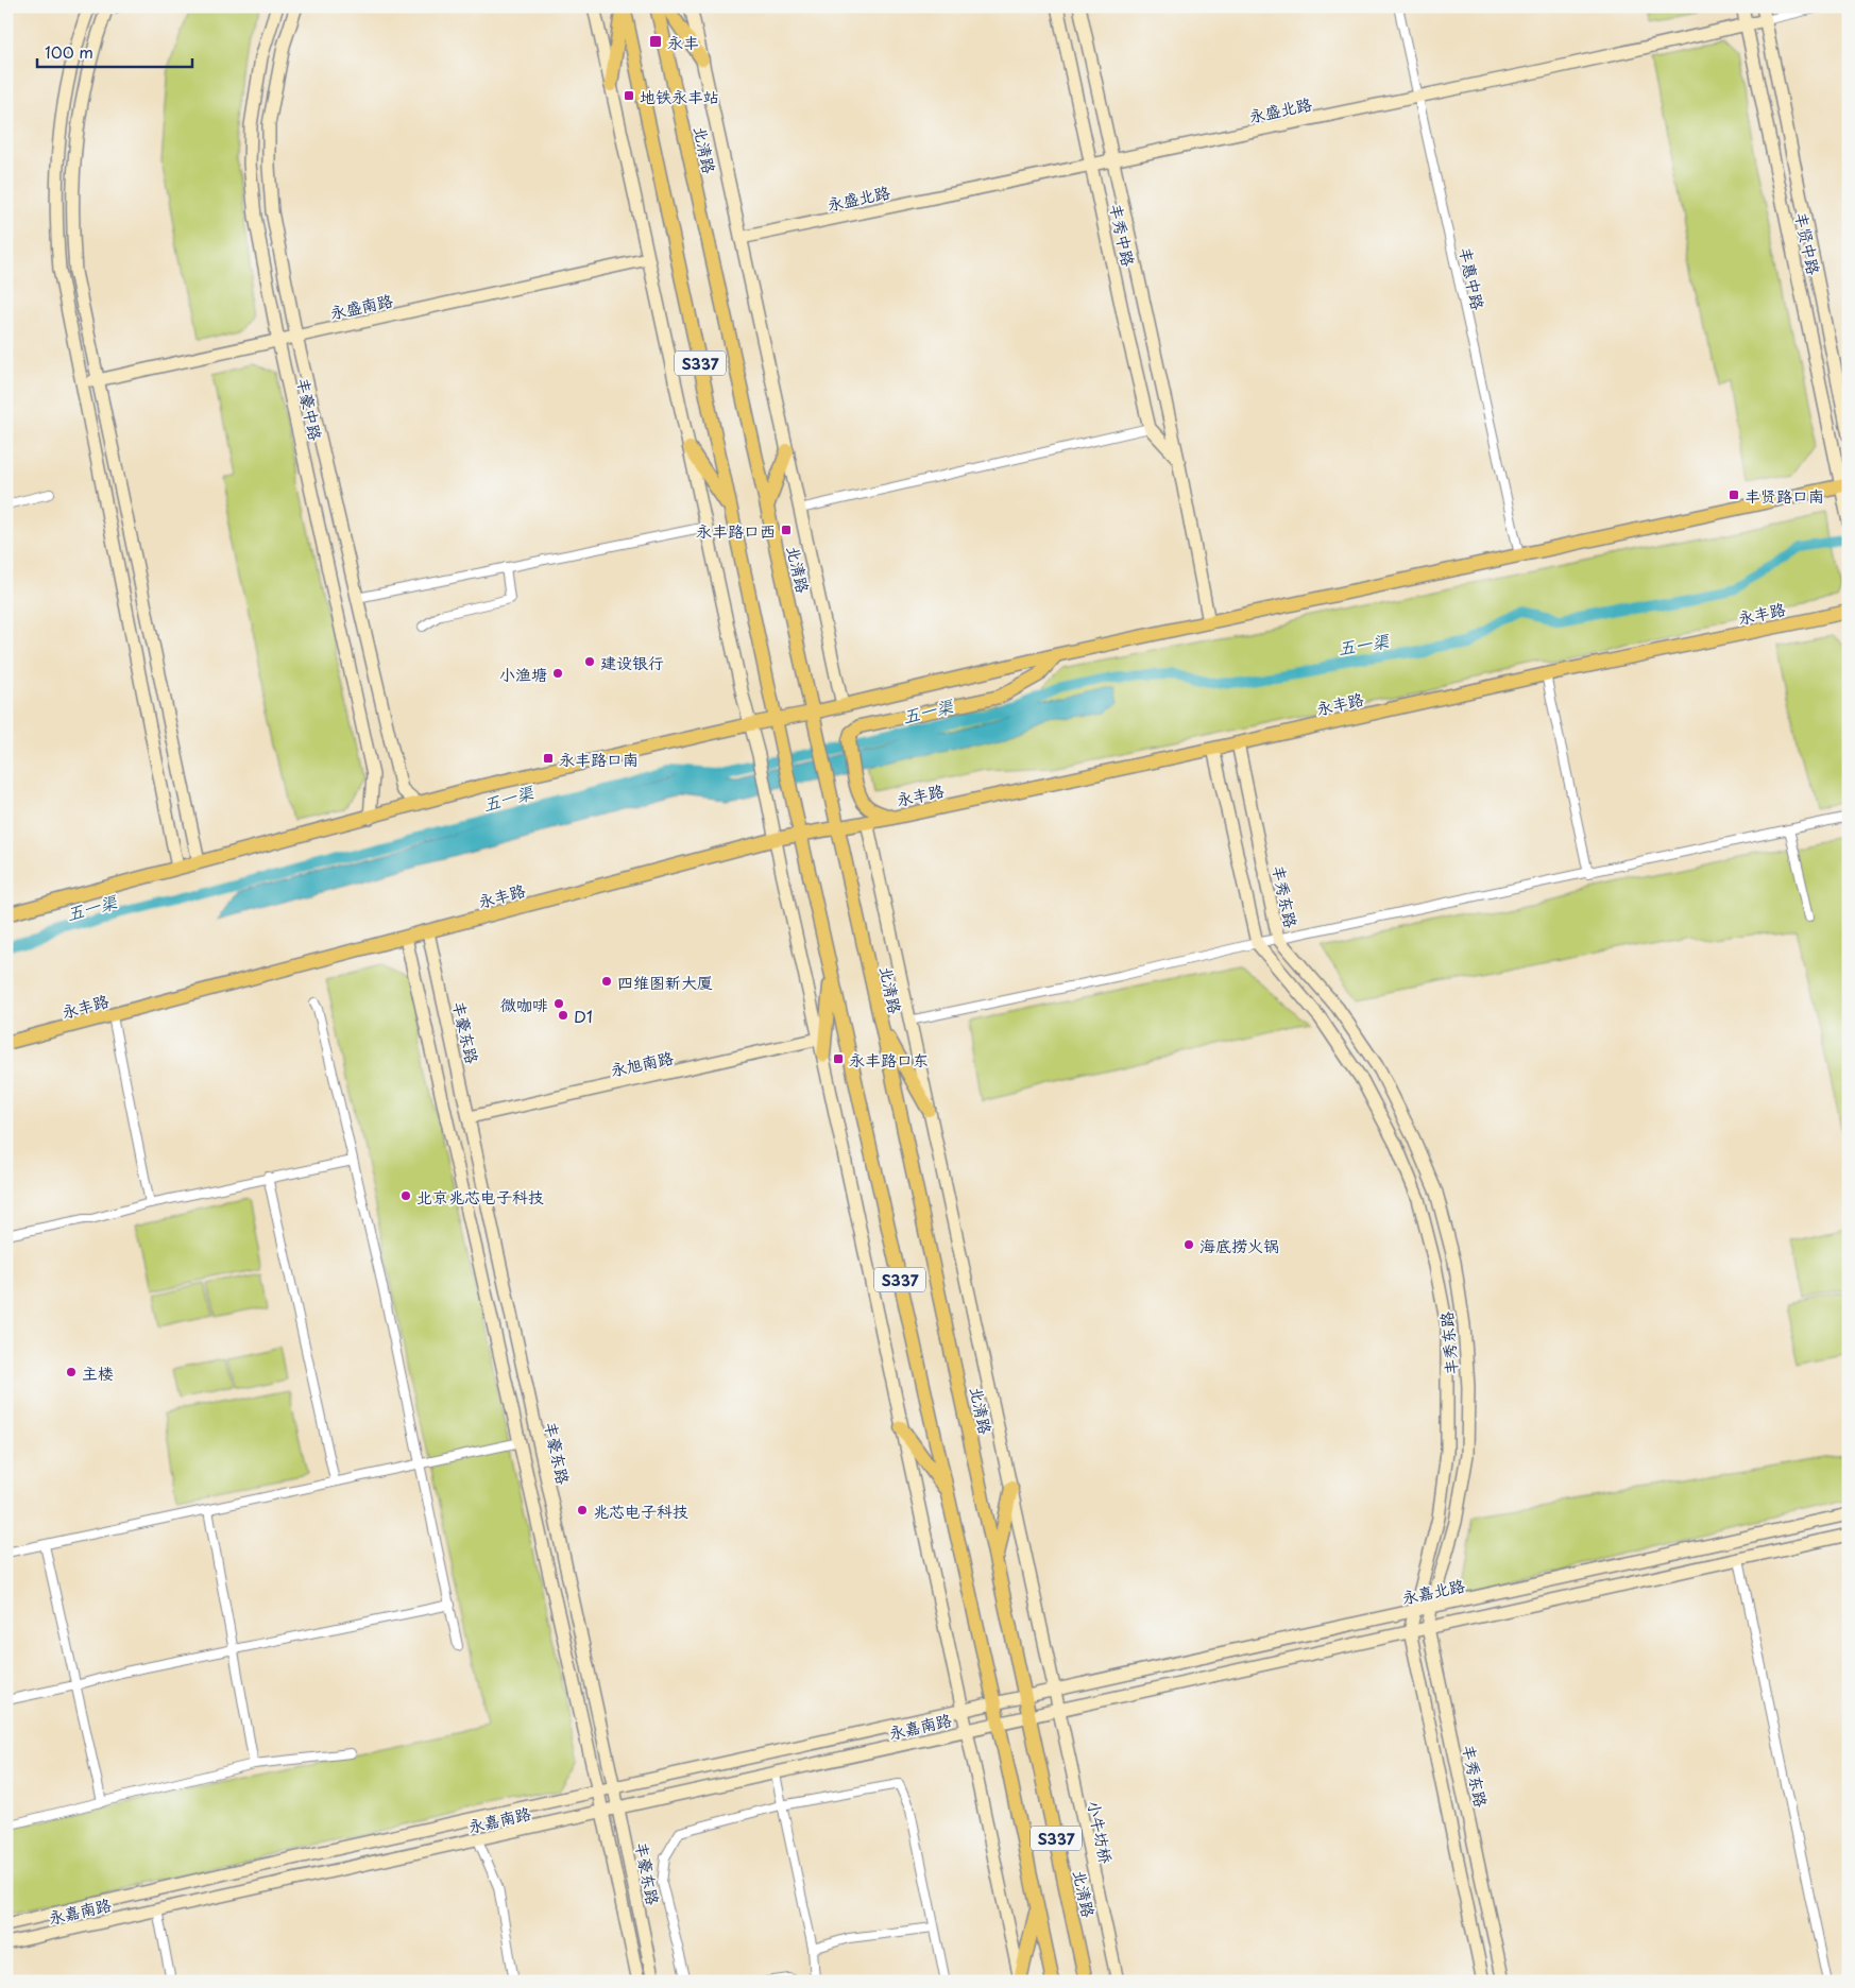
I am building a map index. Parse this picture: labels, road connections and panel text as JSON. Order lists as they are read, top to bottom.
{
  "streets": {
    "main road": ["北清路", "S337", "永丰路"],
    "street": [
      "永盛北路",
      "丰秀中路",
      "丰贤中路",
      "丰惠中路",
      "永盛南路",
      "丰豪中路",
      "丰秀东路",
      "丰豪东路",
      "永旭南路",
      "永嘉北路",
      "永嘉南路",
      "小牛坊桥"
    ]
  },
  "crossings": [
    ["永盛北路", "北清路"],
    ["永盛北路", "丰秀中路"],
    ["永盛北路", "丰贤中路"],
    ["永盛北路", "丰惠中路"],
    ["北清路", "永丰路"],
    ["北清路", "永嘉北路"],
    ["北清路", "永嘉南路"],
    ["北清路", "小牛坊桥"],
    ["永盛南路", "丰豪中路"],
    ["S337", "永丰路"],
    ["S337", "永嘉南路"],
    ["永丰路", "丰秀东路"],
    ["永丰路", "丰豪东路"],
    ["丰秀东路", "永嘉北路"],
    ["丰豪东路", "永旭南路"],
    ["丰豪东路", "永嘉南路"],
    ["永嘉北路", "永嘉南路"],
    ["永嘉北路", "小牛坊桥"]
  ],
  "water": ["五一渠"],
  "places": {
    "transit": [
      "永丰",
      "地铁永丰站",
      "丰贤路口南",
      "永丰路口西",
      "永丰路口南",
      "永丰路口东"
    ],
    "other": [
      "建设银行",
      "小渔塘",
      "四维图新大厦",
      "微咖啡",
      "D1",
      "北京兆芯电子科技",
      "海底捞火锅",
      "主楼",
      "兆芯电子科技"
    ]
  },
  "scale_bar": "100 m"
}
